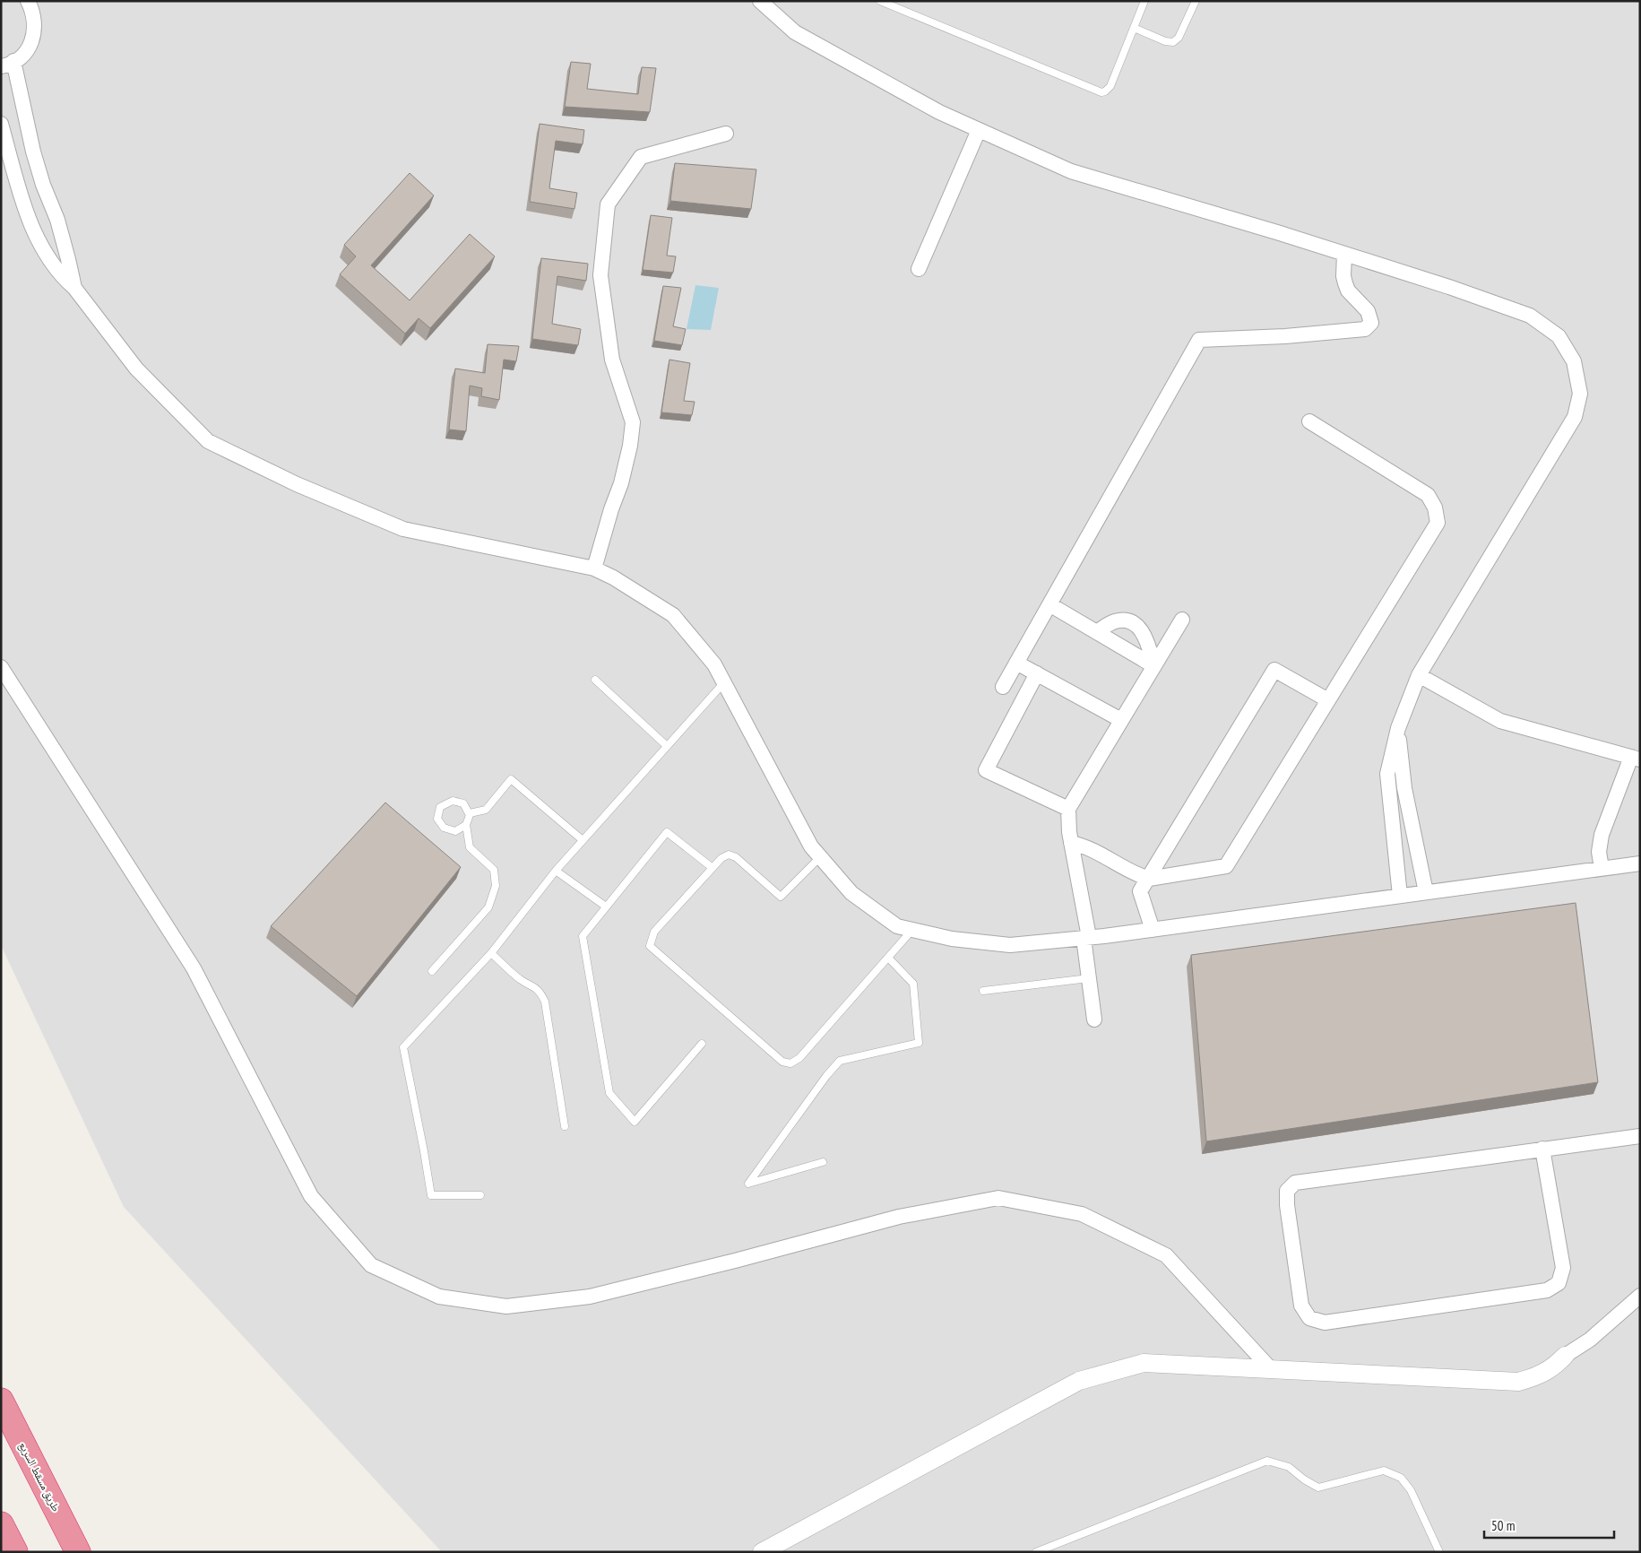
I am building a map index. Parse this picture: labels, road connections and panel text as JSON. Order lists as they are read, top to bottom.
{
  "streets": {
    "highway": ["طريق مسقط السريع"]
  },
  "scale_bar": "50 m"
}
